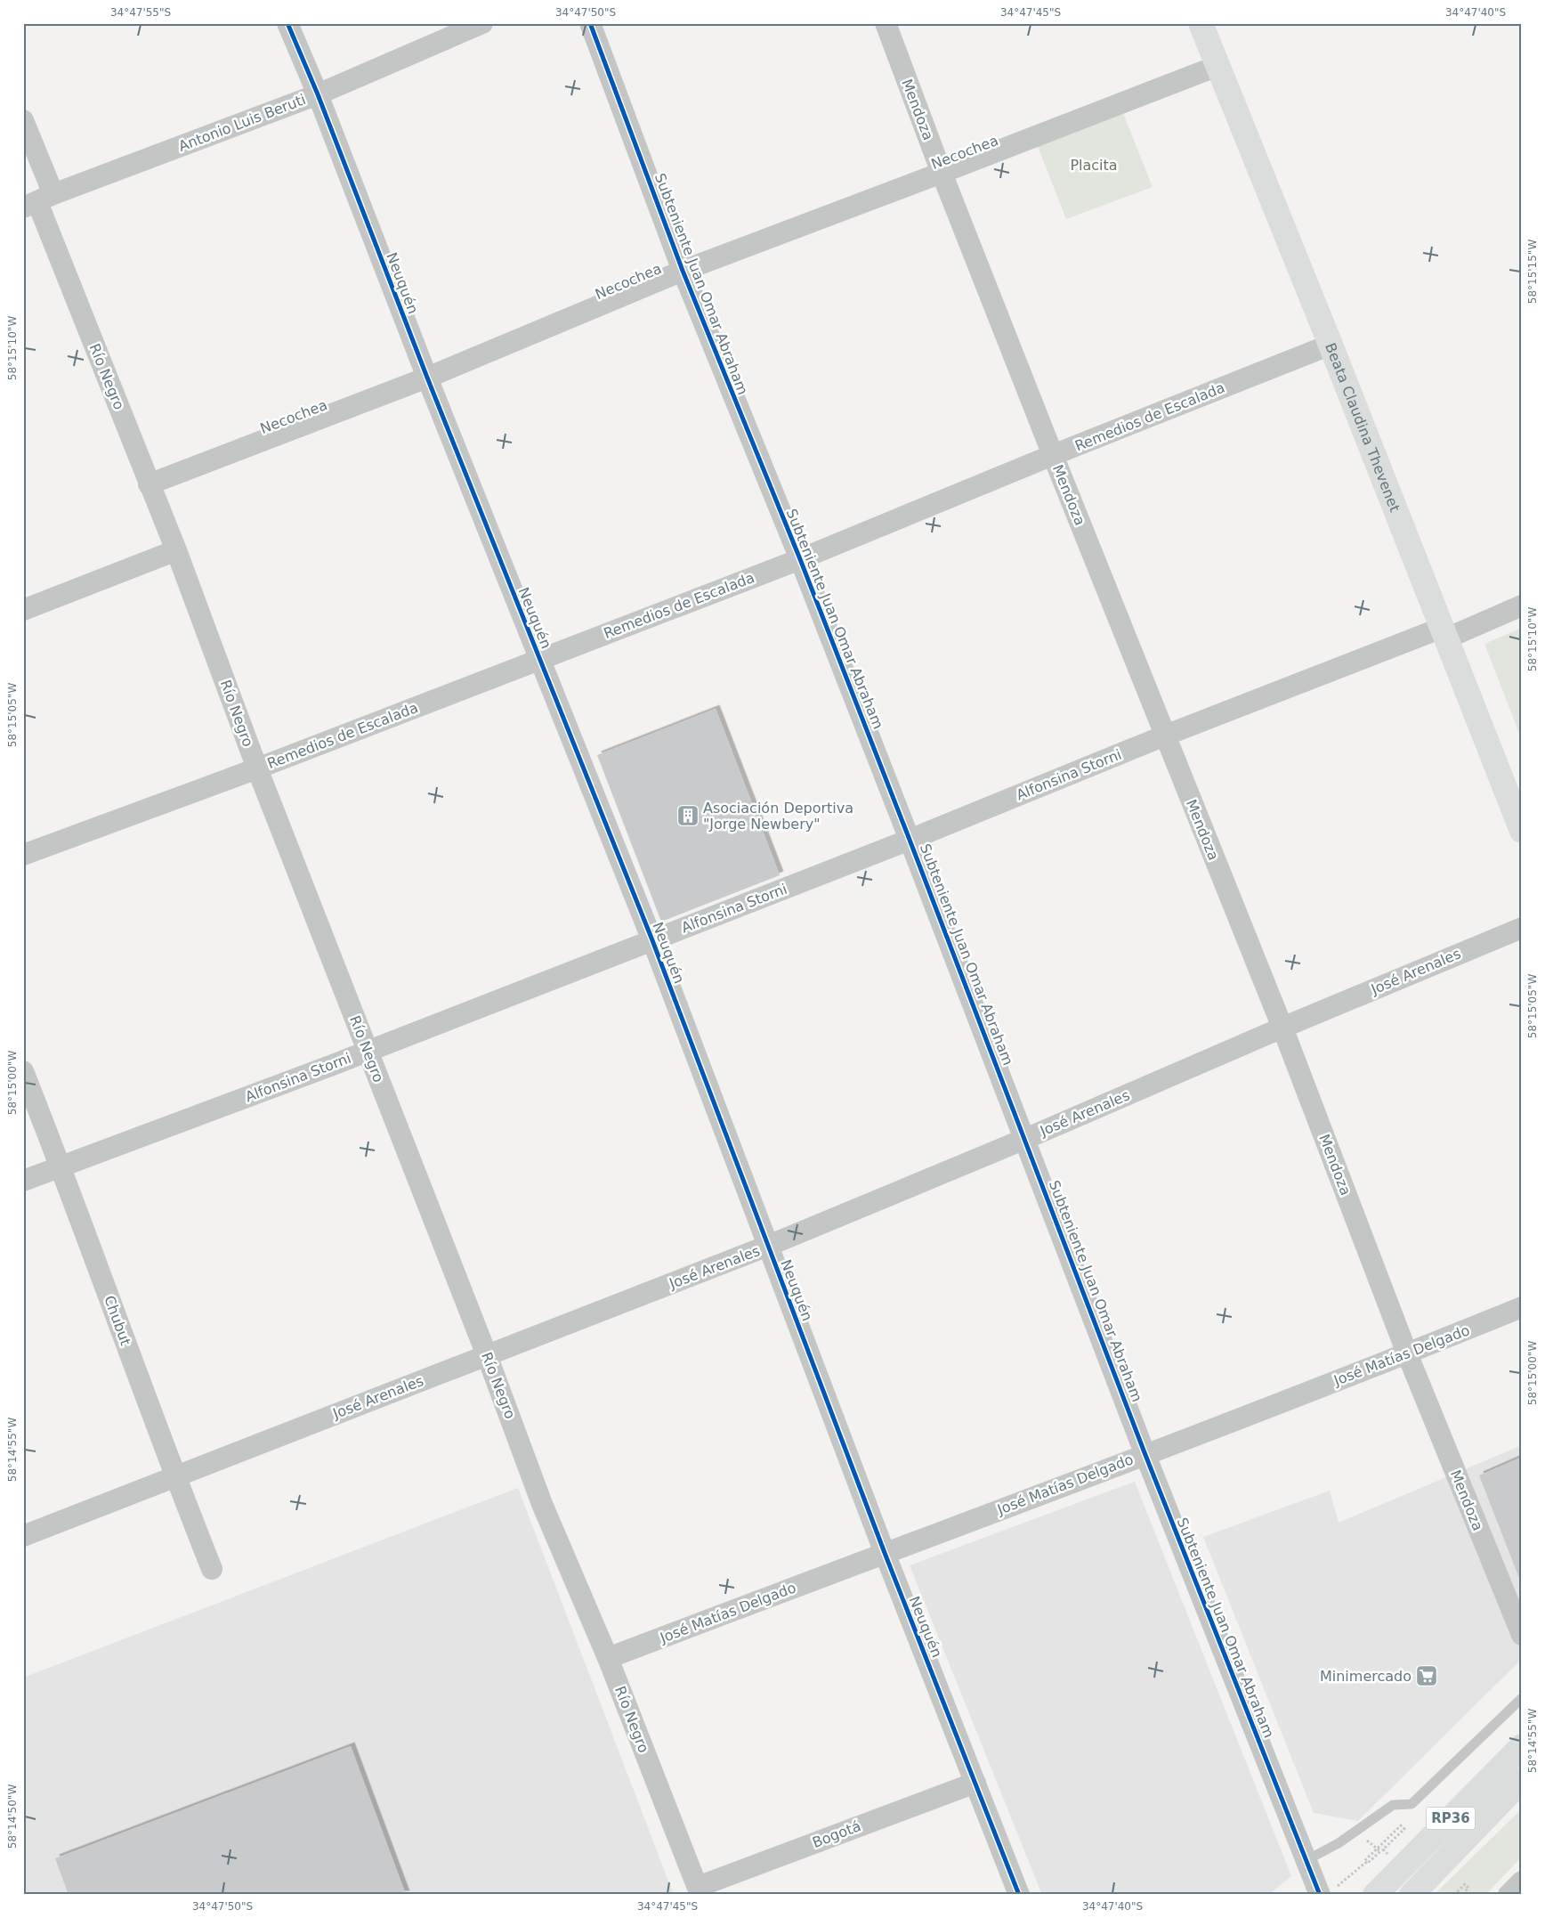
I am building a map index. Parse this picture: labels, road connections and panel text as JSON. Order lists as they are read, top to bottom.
{
  "streets": {
    "main road": ["Beata Claudina Thevenet", "RP36"],
    "street": [
      "Mendoza",
      "Antonio Luis Beruti",
      "Necochea",
      "Neuquén",
      "Subteniente Juan Omar Abraham",
      "Río Negro",
      "Remedios de Escalada",
      "Alfonsina Storni",
      "José Arenales",
      "Chubut",
      "José Matías Delgado",
      "Bogotá"
    ]
  },
  "crossings": [
    ["Mendoza", "Necochea"],
    ["Mendoza", "Remedios de Escalada"],
    ["Mendoza", "Alfonsina Storni"],
    ["Mendoza", "José Arenales"],
    ["Mendoza", "José Matías Delgado"],
    ["Antonio Luis Beruti", "Neuquén"],
    ["Antonio Luis Beruti", "Río Negro"],
    ["Necochea", "Neuquén"],
    ["Necochea", "Subteniente Juan Omar Abraham"],
    ["Necochea", "Río Negro"],
    ["Necochea", "Beata Claudina Thevenet"],
    ["Neuquén", "Remedios de Escalada"],
    ["Neuquén", "Alfonsina Storni"],
    ["Neuquén", "José Arenales"],
    ["Neuquén", "José Matías Delgado"],
    ["Neuquén", "Bogotá"],
    ["Subteniente Juan Omar Abraham", "Remedios de Escalada"],
    ["Subteniente Juan Omar Abraham", "Alfonsina Storni"],
    ["Subteniente Juan Omar Abraham", "José Arenales"],
    ["Subteniente Juan Omar Abraham", "José Matías Delgado"],
    ["Río Negro", "Remedios de Escalada"],
    ["Río Negro", "Alfonsina Storni"],
    ["Río Negro", "José Arenales"],
    ["Río Negro", "José Matías Delgado"],
    ["Río Negro", "Bogotá"],
    ["Remedios de Escalada", "Beata Claudina Thevenet"],
    ["Beata Claudina Thevenet", "Alfonsina Storni"],
    ["Alfonsina Storni", "Chubut"],
    ["José Arenales", "Chubut"]
  ],
  "parks": ["Placita"],
  "places": {
    "building": ["Asociación Deportiva \"Jorge Newbery\""],
    "supermarket": ["Minimercado"]
  },
  "coordinates": [
    "34°47'55\"S",
    "34°47'50\"S",
    "34°47'45\"S",
    "34°47'40\"S",
    "58°15'15\"W",
    "58°15'10\"W",
    "58°15'05\"W",
    "58°15'00\"W",
    "58°14'55\"W",
    "58°14'50\"W"
  ]
}
